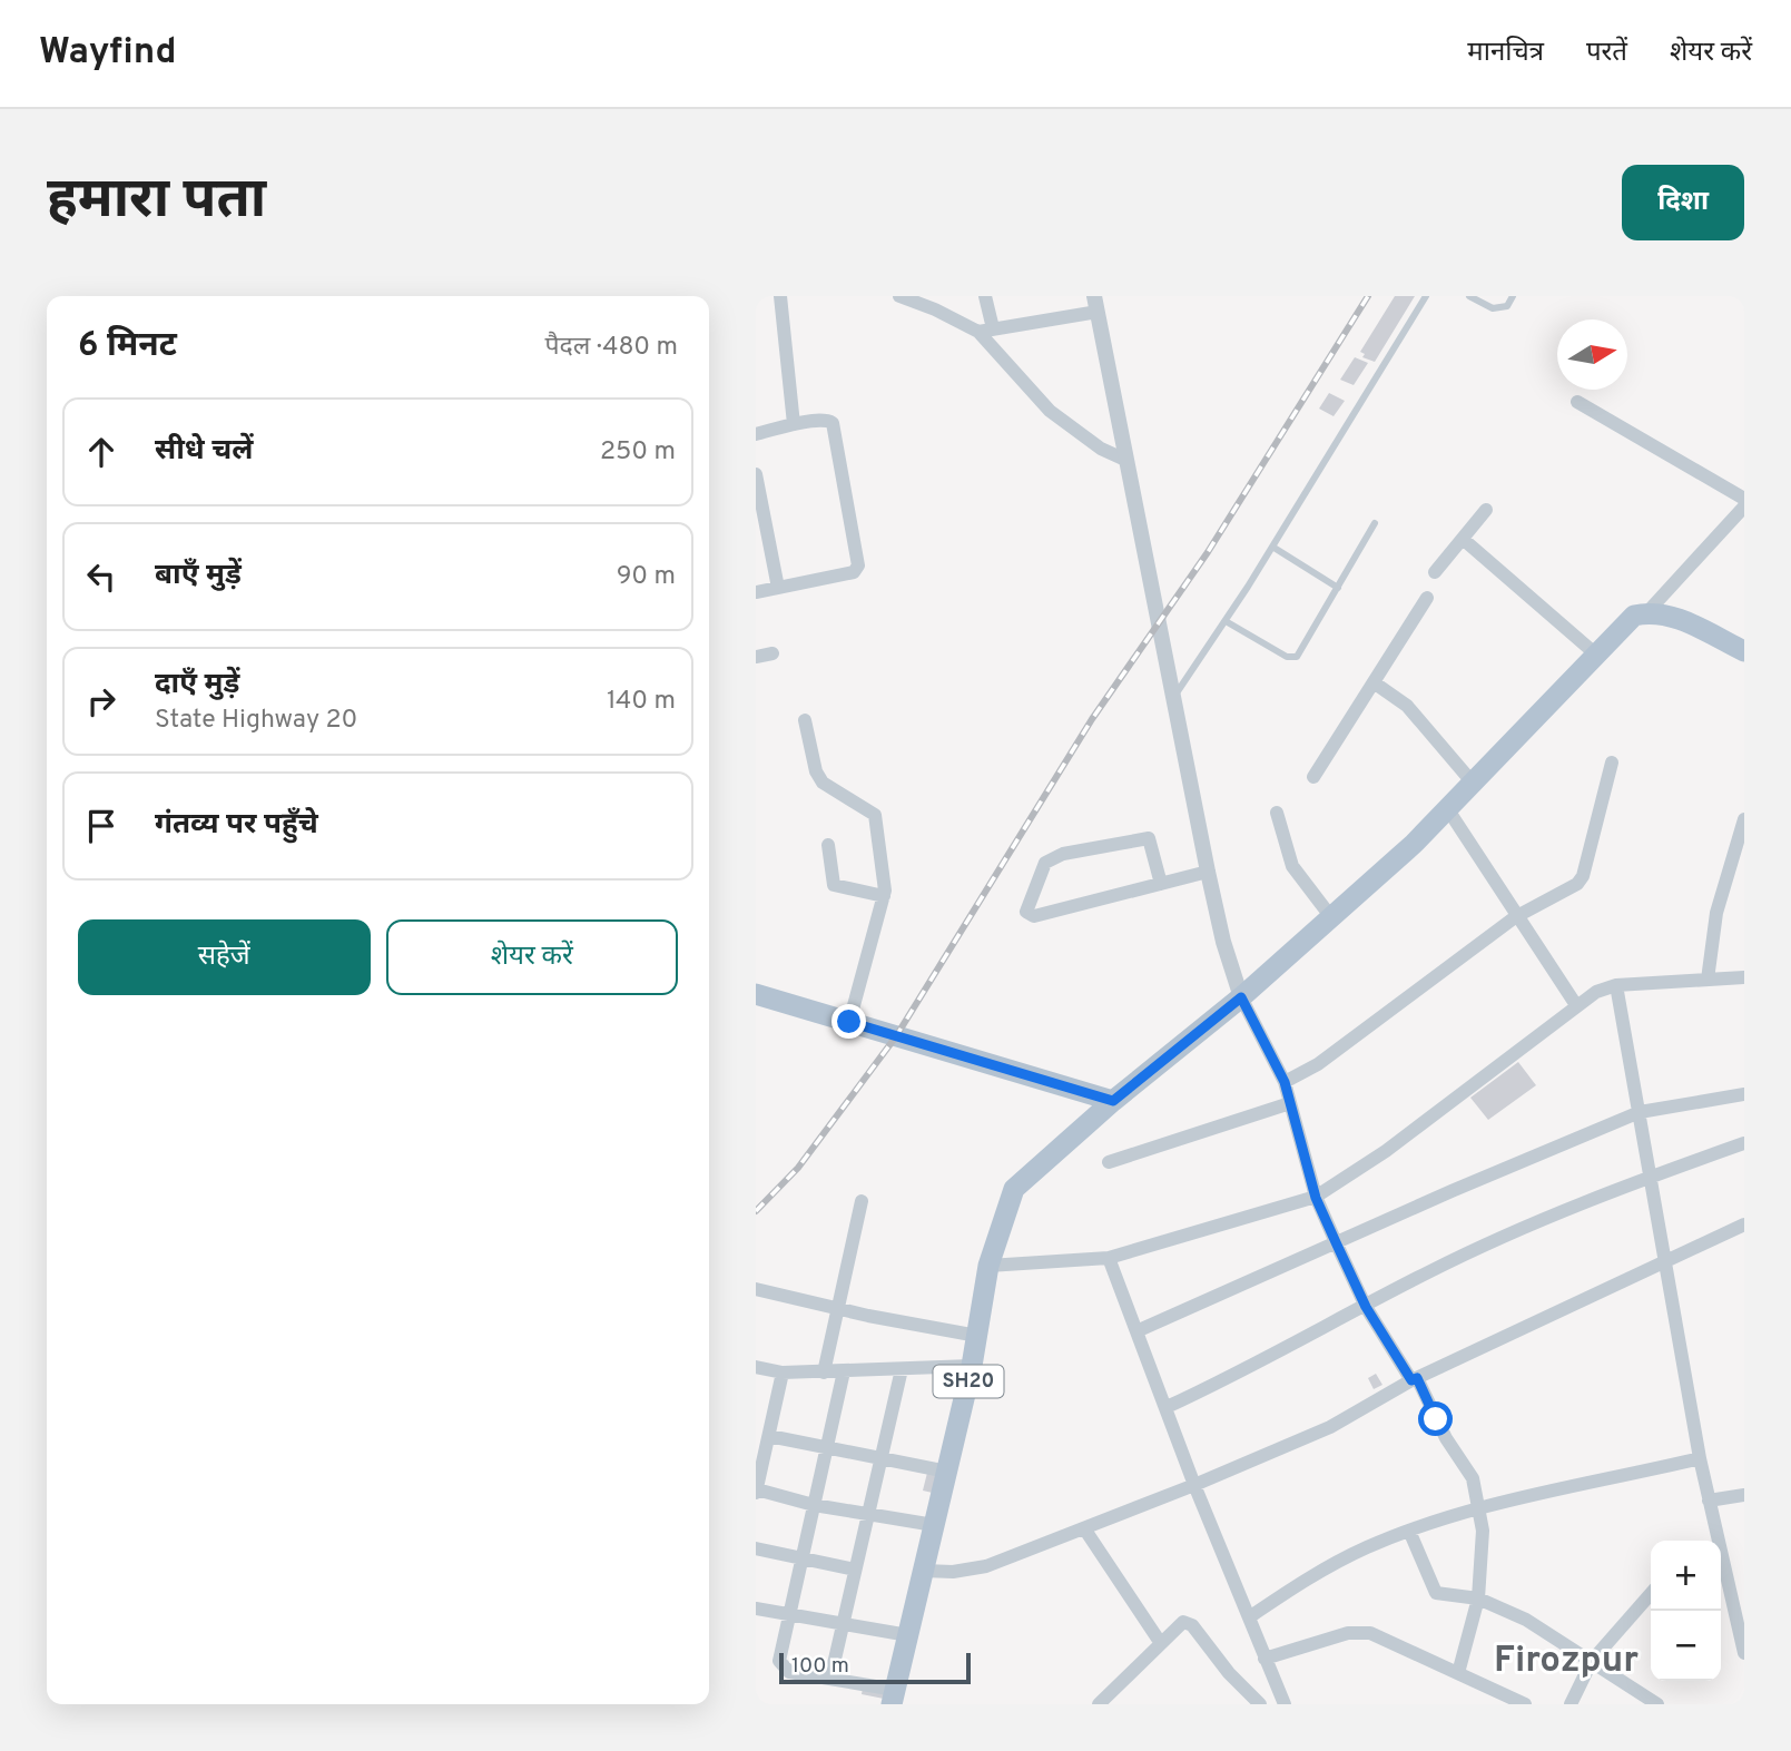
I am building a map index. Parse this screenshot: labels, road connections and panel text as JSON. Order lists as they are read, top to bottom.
{
  "streets": {
    "main road": ["SH20"]
  },
  "districts": ["Firozpur"],
  "scale_bar": "100 m",
  "north": "right",
  "page": {
    "header": "Wayfind",
    "nav": ["मानचित्र", "परतें", "शेयर करें"],
    "buttons": [
      "दिशा",
      ["सहेजें", "शेयर करें"]
    ],
    "title": "हमारा पता",
    "heading": ["6 मिनट", "पैदल · 480 m"],
    "list": [
      ["सीधे चलें", "250 m"],
      ["बाएँ मुड़ें", "90 m"],
      ["दाएँ मुड़ें", "State Highway 20", "140 m"],
      "गंतव्य पर पहुँचे"
    ],
    "map_buttons": ["+", "−"],
    "scale": "100 m"
  }
}
